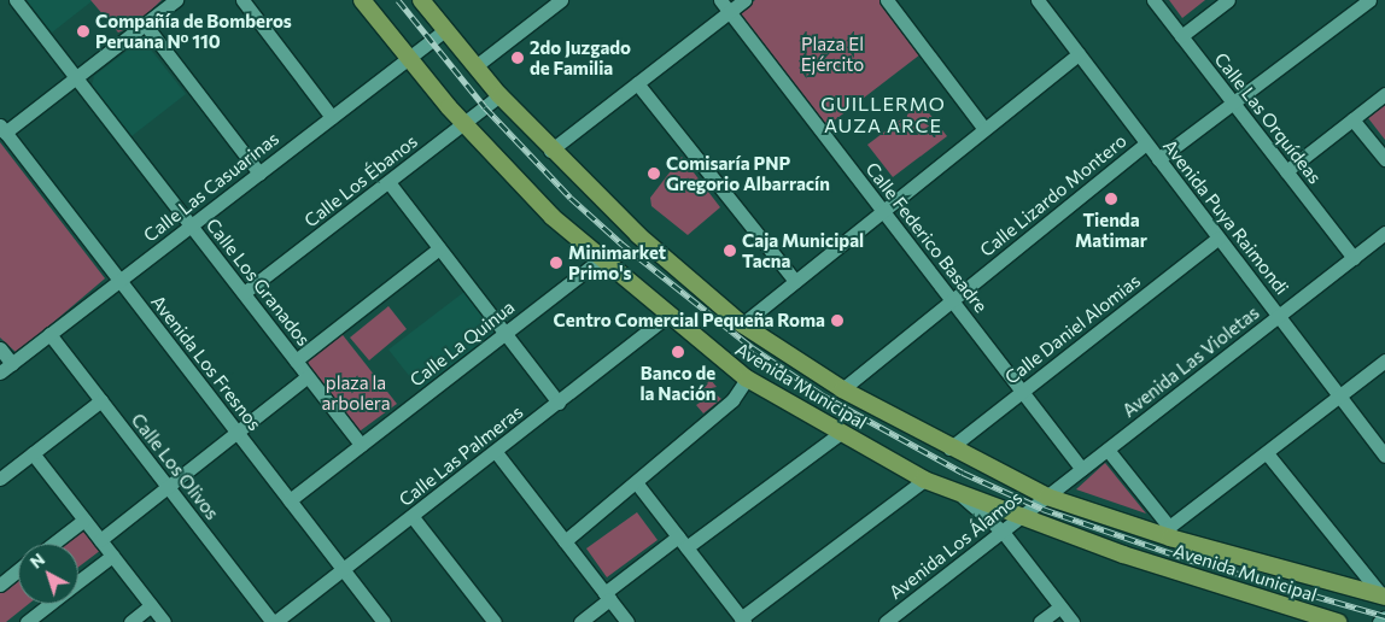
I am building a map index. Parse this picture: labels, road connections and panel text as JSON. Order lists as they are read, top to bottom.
{
  "streets": {
    "main road": ["Avenida Municipal"],
    "street": [
      "Calle Las Orquídeas",
      "Calle Los Ébanos",
      "Calle Las Casuarinas",
      "Calle Lizardo Montero",
      "Avenida Puya Raimondi",
      "Calle Federico Basadre",
      "Calle Los Granados",
      "Calle Daniel Alomias",
      "Calle La Quinua",
      "Avenida Las Violetas",
      "Avenida Los Fresnos",
      "Calle Las Palmeras",
      "Calle Los Olivos",
      "Avenida Los Álamos"
    ]
  },
  "crossings": [
    ["Calle Las Orquídeas", "Avenida Las Violetas"],
    ["Calle Los Ébanos", "Calle Los Granados"],
    ["Calle Los Ébanos", "Avenida Municipal"],
    ["Calle Las Casuarinas", "Calle Los Granados"],
    ["Calle Las Casuarinas", "Avenida Los Fresnos"],
    ["Calle Las Casuarinas", "Avenida Municipal"],
    ["Calle Las Casuarinas", "Calle Los Olivos"],
    ["Calle Lizardo Montero", "Avenida Puya Raimondi"],
    ["Calle Lizardo Montero", "Calle Federico Basadre"],
    ["Calle Lizardo Montero", "Avenida Municipal"],
    ["Avenida Puya Raimondi", "Calle Daniel Alomias"],
    ["Avenida Puya Raimondi", "Avenida Las Violetas"],
    ["Calle Federico Basadre", "Calle Daniel Alomias"],
    ["Calle Federico Basadre", "Avenida Las Violetas"],
    ["Calle Los Granados", "Calle La Quinua"],
    ["Calle Daniel Alomias", "Avenida Municipal"],
    ["Calle La Quinua", "Avenida Los Fresnos"],
    ["Calle La Quinua", "Avenida Municipal"],
    ["Avenida Las Violetas", "Avenida Municipal"],
    ["Avenida Las Violetas", "Avenida Los Álamos"],
    ["Avenida Los Fresnos", "Calle Las Palmeras"],
    ["Avenida Municipal", "Calle Las Palmeras"],
    ["Avenida Municipal", "Avenida Los Álamos"],
    ["Calle Las Palmeras", "Calle Los Olivos"]
  ],
  "districts": ["GUILLERMO AUZA ARCE"],
  "parks": ["Plaza El Ejército", "plaza la arbolera"],
  "places": [
    "Compañía de Bomberos Peruana Nº 110",
    "2do Juzgado de Familia",
    "Comisaría PNP Gregorio Albarracín",
    "Tienda Matimar",
    "Caja Municipal Tacna",
    "Minimarket Primo's",
    "Centro Comercial Pequeña Roma",
    "Banco de la Nación"
  ],
  "north": "top left"
}
